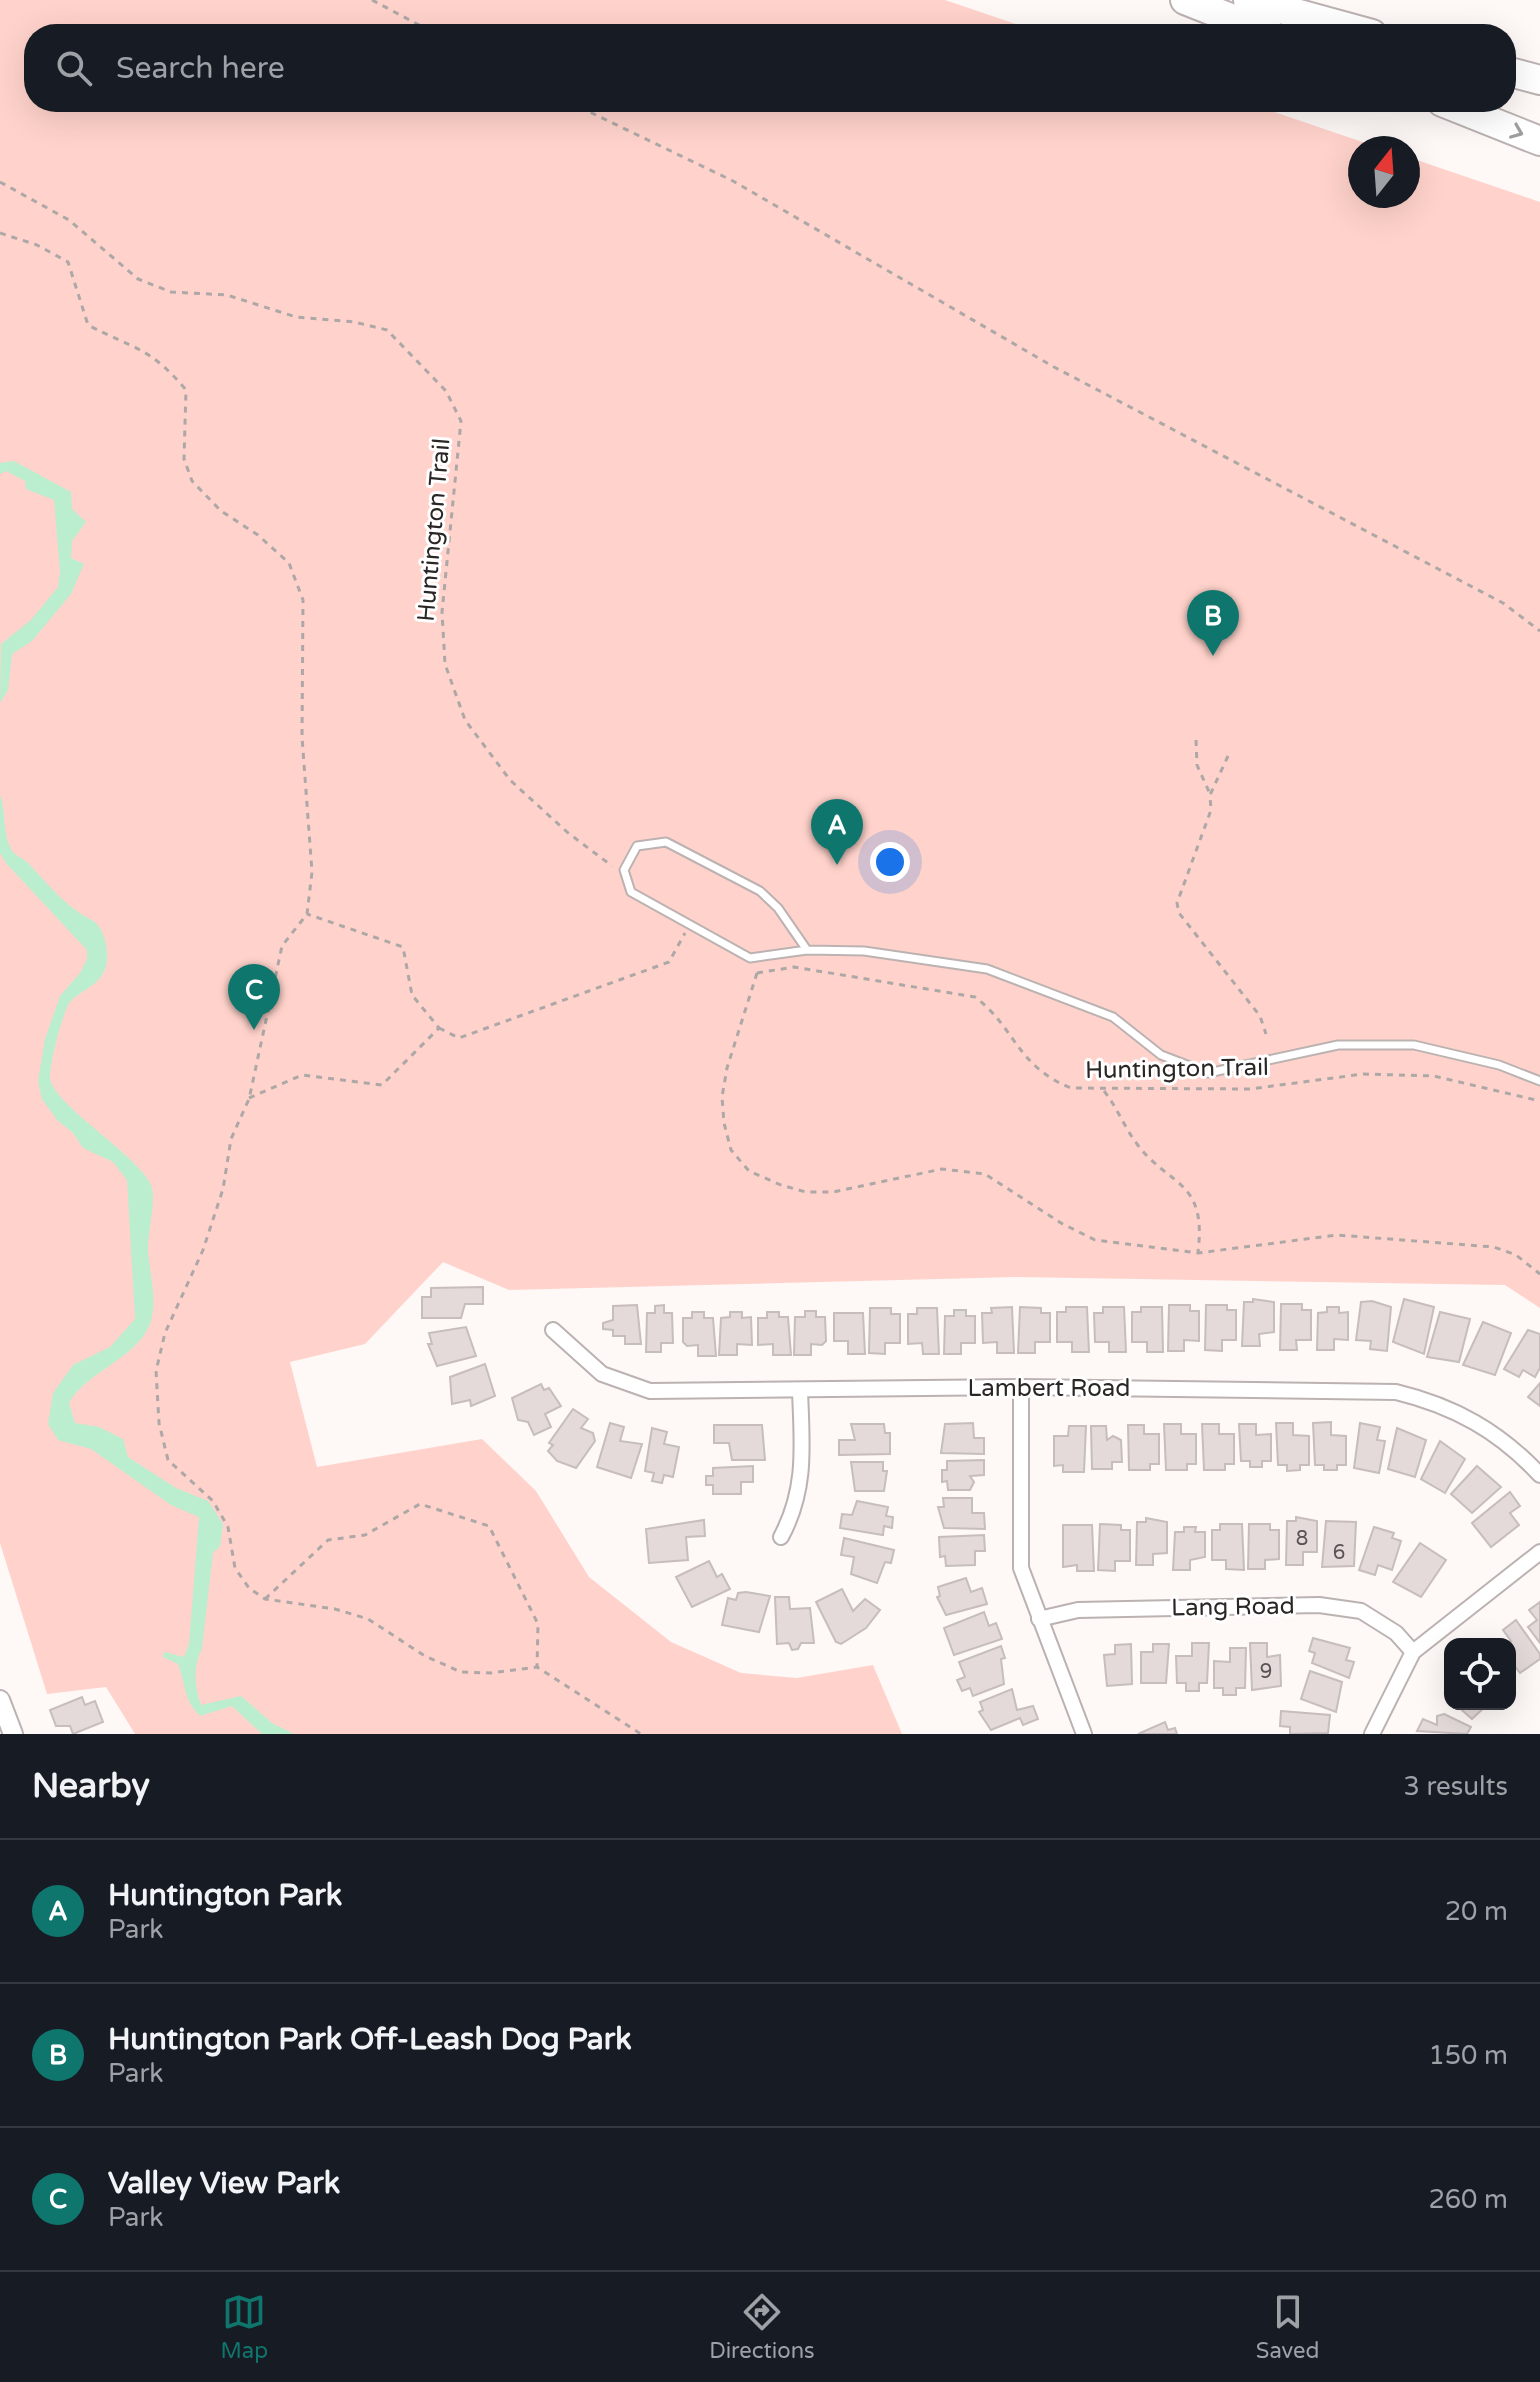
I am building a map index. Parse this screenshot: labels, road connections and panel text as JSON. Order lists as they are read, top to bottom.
{
  "streets": {
    "street": ["Lambert Road", "Lang Road"],
    "path": ["Huntington Trail"]
  },
  "house_numbers": ["8", "6", "9"],
  "north": "top",
  "page": {
    "search": "Search here",
    "pins": ["B", "A", "C"],
    "heading": ["Nearby", "3 results"],
    "list": [
      {
        "mark": "A",
        "name": "Huntington Park",
        "note": "Park",
        "value": "20 m"
      },
      {
        "mark": "B",
        "name": "Huntington Park Off-Leash Dog Park",
        "note": "Park",
        "value": "150 m"
      },
      {
        "mark": "C",
        "name": "Valley View Park",
        "note": "Park",
        "value": "260 m"
      }
    ],
    "nav": ["Map", "Directions", "Saved"]
  }
}
